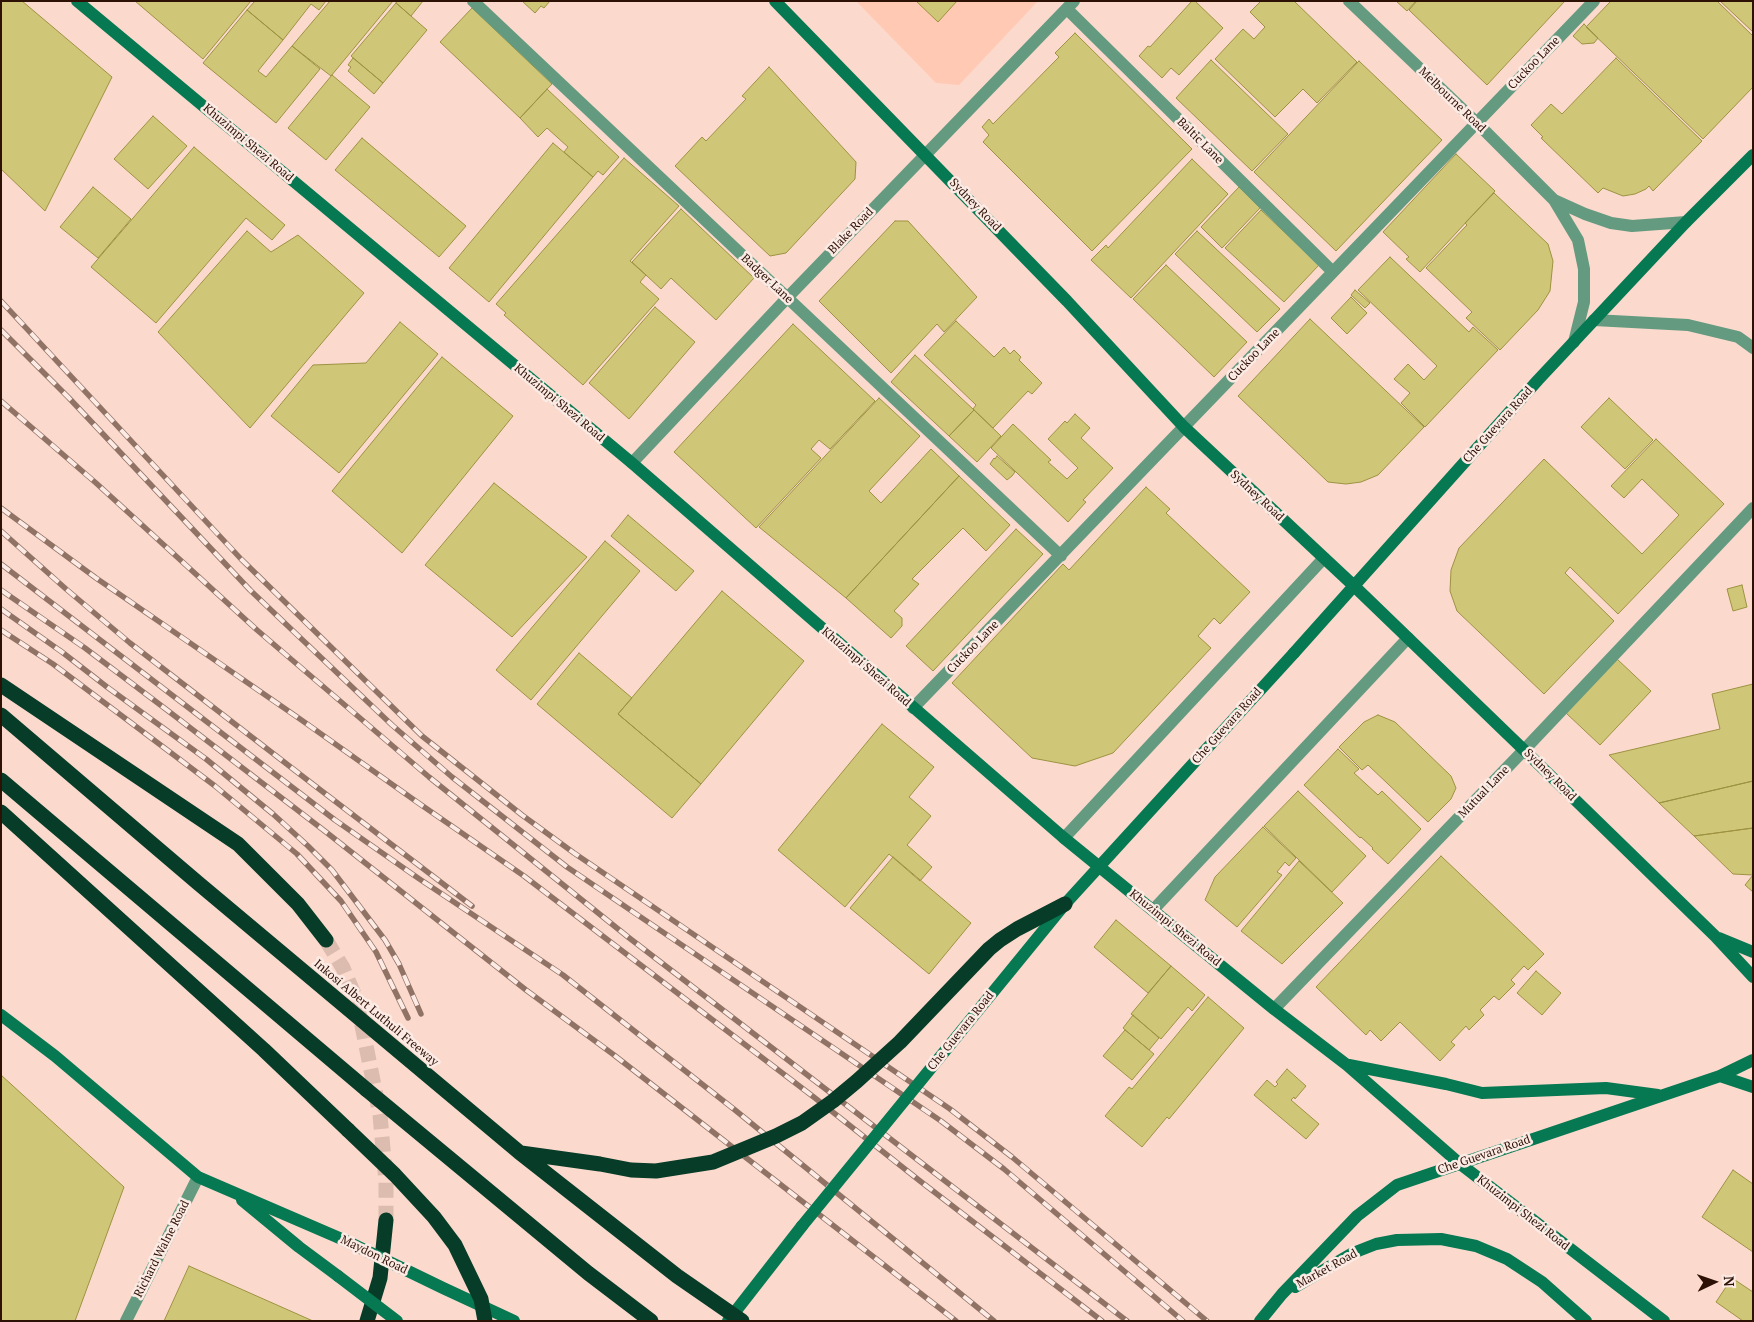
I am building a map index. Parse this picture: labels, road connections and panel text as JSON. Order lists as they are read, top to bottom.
{
  "streets": {
    "highway": ["Inkosi Albert Luthuli Freeway"],
    "main road": [
      "Khuzimpi Shezi Road",
      "Sydney Road",
      "Che Guevara Road",
      "Maydon Road",
      "Market Road"
    ],
    "street": [
      "Cuckoo Lane",
      "Melbourne Road",
      "Baltic Lane",
      "Blake Road",
      "Badger Lane",
      "Mutual Lane",
      "Richard Walne Road"
    ]
  },
  "crossings": [
    ["Cuckoo Lane", "Melbourne Road"],
    ["Cuckoo Lane", "Baltic Lane"],
    ["Cuckoo Lane", "Khuzimpi Shezi Road"],
    ["Cuckoo Lane", "Sydney Road"],
    ["Cuckoo Lane", "Badger Lane"],
    ["Melbourne Road", "Che Guevara Road"],
    ["Baltic Lane", "Blake Road"],
    ["Khuzimpi Shezi Road", "Blake Road"],
    ["Khuzimpi Shezi Road", "Che Guevara Road"],
    ["Khuzimpi Shezi Road", "Mutual Lane"],
    ["Sydney Road", "Blake Road"],
    ["Sydney Road", "Che Guevara Road"],
    ["Sydney Road", "Mutual Lane"],
    ["Blake Road", "Badger Lane"],
    ["Che Guevara Road", "Market Road"],
    ["Richard Walne Road", "Maydon Road"]
  ],
  "north": "right"
}
